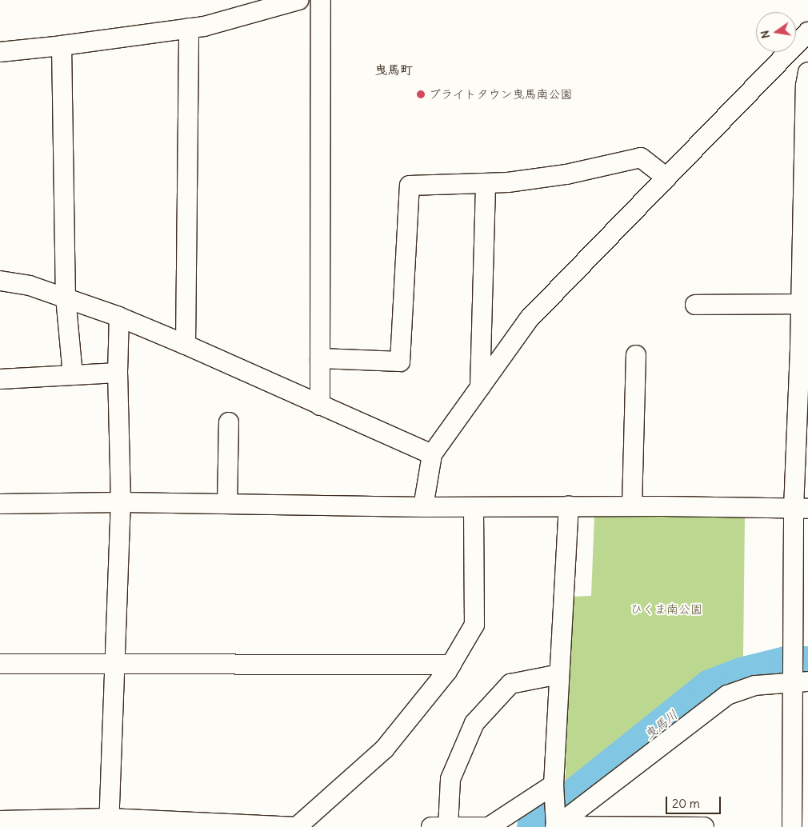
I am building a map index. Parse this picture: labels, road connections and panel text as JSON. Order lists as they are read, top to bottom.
{
  "districts": ["曳馬町"],
  "water": ["曳馬川"],
  "parks": ["ひくま南公園"],
  "places": ["ブライトタウン曳馬南公園"],
  "scale_bar": "20 m",
  "north": "left"
}
